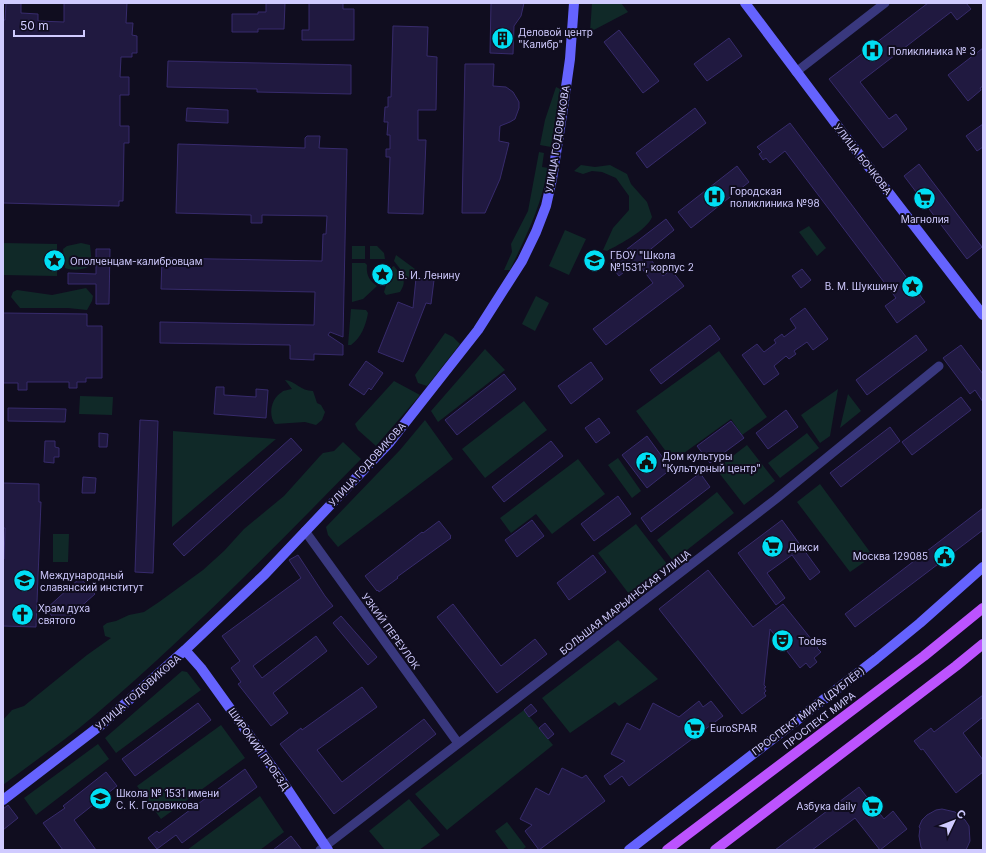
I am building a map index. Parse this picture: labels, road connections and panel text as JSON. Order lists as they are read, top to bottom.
{
  "streets": {
    "main road": ["ПРОСПЕКТ МИРА"],
    "street": [
      "УЛИЦА ГОДОВИКОВА",
      "УЛИЦА БОЧКОВА",
      "БОЛЬШАЯ МАРЬИНСКАЯ УЛИЦА",
      "УЗКИЙ ПЕРЕУЛОК",
      "ПРОСПЕКТ МИРА (ДУБЛЁР)",
      "ШИРОКИЙ ПРОЕЗД"
    ]
  },
  "crossings": [
    ["УЛИЦА ГОДОВИКОВА", "УЗКИЙ ПЕРЕУЛОК"],
    ["УЛИЦА ГОДОВИКОВА", "ШИРОКИЙ ПРОЕЗД"],
    ["БОЛЬШАЯ МАРЬИНСКАЯ УЛИЦА", "УЗКИЙ ПЕРЕУЛОК"],
    ["БОЛЬШАЯ МАРЬИНСКАЯ УЛИЦА", "ШИРОКИЙ ПРОЕЗД"]
  ],
  "places": {
    "building": ["Деловой центр \"Калибр\""],
    "hospital": ["Поликлиника № 3", "Городская поликлиника №98"],
    "supermarket": [
      "Магнолия",
      "Дикси",
      "EuroSPAR",
      "Азбука daily"
    ],
    "place": ["Ополченцам-калибровцам", "В. И. Ленину", "В. М. Шукшину"],
    "school or university": ["ГБОУ \"Школа №1531\", корпус 2", "Международный славянский институт", "Школа № 1531 имени С. К. Годовикова"],
    "public building": ["Дом культуры \"Культурный центр\"", "Москва 129085"],
    "church": ["Храм духа святого"],
    "theatre": ["Todes"]
  },
  "scale_bar": "50 m",
  "north": "top right"
}
